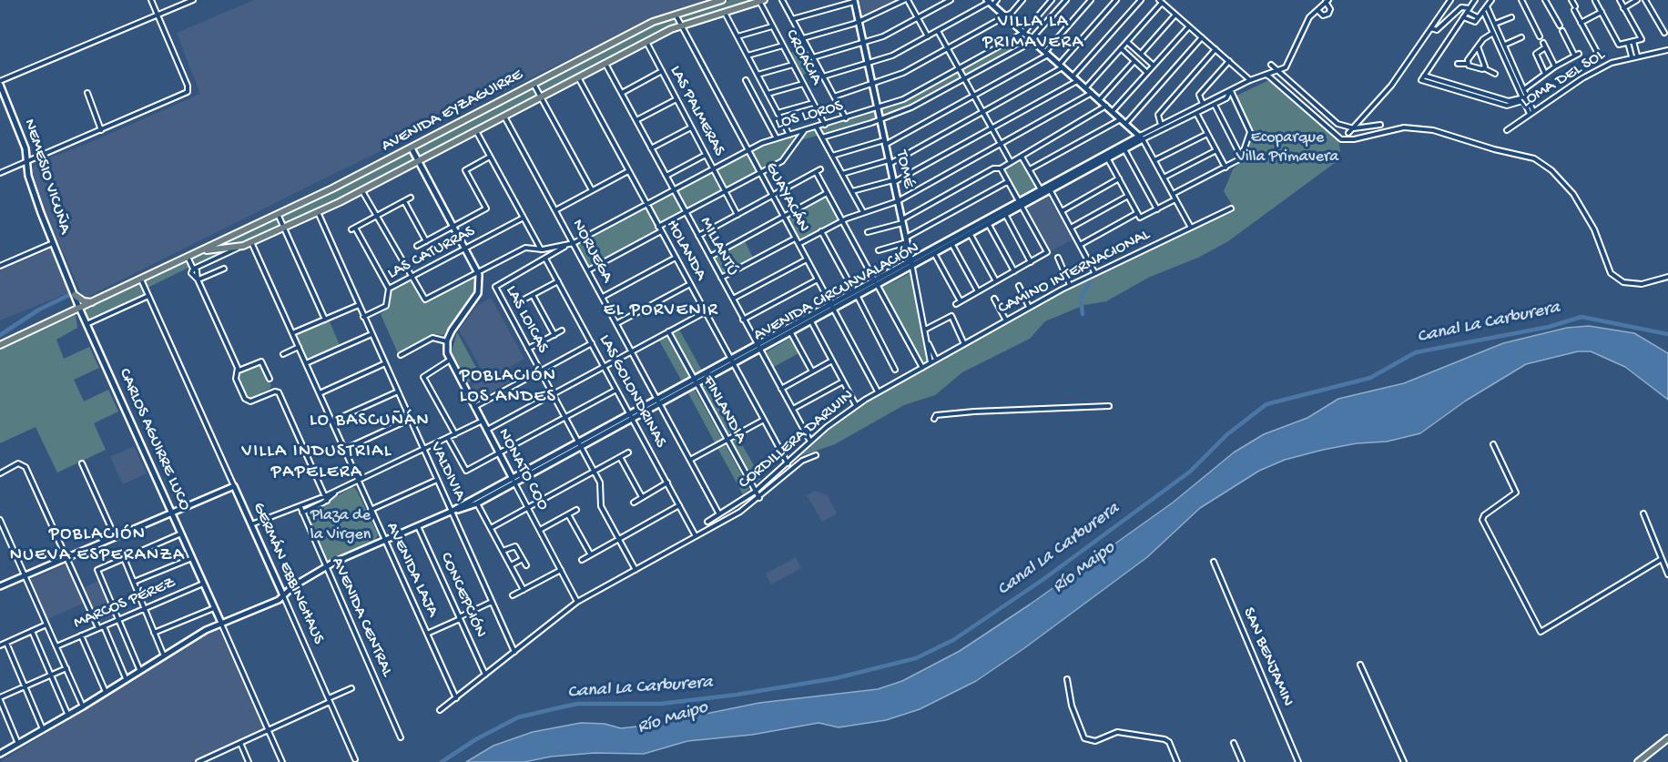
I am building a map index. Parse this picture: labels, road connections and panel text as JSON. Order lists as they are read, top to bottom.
{
  "streets": {
    "main road": ["AVENIDA EYZAGUIRRE"],
    "street": [
      "CROACIA",
      "LOMA DEL SOL",
      "LAS PALMERAS",
      "LOS LOROS",
      "TOMÉ",
      "NEMESIO VICUÑA",
      "GUAYACÁN",
      "MILLANTÚ",
      "HOLANDA",
      "NORUEGA",
      "LAS CATURRAS",
      "CAMINO INTERNACIONAL",
      "AVENIDA CIRCUNVALACIÓN",
      "LAS LOICAS",
      "LAS GOLONDRINAS",
      "FINLANDIA",
      "CARLOS AGUIRRE LUCO",
      "CORDILLERA DARWIN",
      "NONATO COO",
      "VALDIVIA",
      "AVENIDA LAJA",
      "GERMÁN EBBINGHAUS",
      "CONCEPCIÓN",
      "MARCOS PÉREZ",
      "AVENIDA CENTRAL",
      "SAN BENJAMIN"
    ]
  },
  "crossings": [
    ["CROACIA", "AVENIDA EYZAGUIRRE"],
    ["CROACIA", "LOS LOROS"],
    ["AVENIDA EYZAGUIRRE", "LAS PALMERAS"],
    ["AVENIDA EYZAGUIRRE", "NEMESIO VICUÑA"],
    ["AVENIDA EYZAGUIRRE", "GUAYACÁN"],
    ["AVENIDA EYZAGUIRRE", "MILLANTÚ"],
    ["AVENIDA EYZAGUIRRE", "HOLANDA"],
    ["AVENIDA EYZAGUIRRE", "NORUEGA"],
    ["AVENIDA EYZAGUIRRE", "CARLOS AGUIRRE LUCO"],
    ["AVENIDA EYZAGUIRRE", "VALDIVIA"],
    ["AVENIDA EYZAGUIRRE", "AVENIDA LAJA"],
    ["AVENIDA EYZAGUIRRE", "GERMÁN EBBINGHAUS"],
    ["LAS PALMERAS", "LOS LOROS"],
    ["LOS LOROS", "TOMÉ"],
    ["LOS LOROS", "GUAYACÁN"],
    ["LOS LOROS", "MILLANTÚ"],
    ["LOS LOROS", "HOLANDA"],
    ["LOS LOROS", "NORUEGA"],
    ["LOS LOROS", "LAS CATURRAS"],
    ["LOS LOROS", "LAS LOICAS"],
    ["LOS LOROS", "LAS GOLONDRINAS"],
    ["TOMÉ", "CAMINO INTERNACIONAL"],
    ["TOMÉ", "AVENIDA CIRCUNVALACIÓN"],
    ["TOMÉ", "CORDILLERA DARWIN"],
    ["NEMESIO VICUÑA", "CARLOS AGUIRRE LUCO"],
    ["GUAYACÁN", "AVENIDA CIRCUNVALACIÓN"],
    ["GUAYACÁN", "CORDILLERA DARWIN"],
    ["MILLANTÚ", "AVENIDA CIRCUNVALACIÓN"],
    ["MILLANTÚ", "CORDILLERA DARWIN"],
    ["HOLANDA", "AVENIDA CIRCUNVALACIÓN"],
    ["HOLANDA", "CORDILLERA DARWIN"],
    ["NORUEGA", "AVENIDA CIRCUNVALACIÓN"],
    ["NORUEGA", "CORDILLERA DARWIN"],
    ["LAS CATURRAS", "VALDIVIA"],
    ["CAMINO INTERNACIONAL", "CORDILLERA DARWIN"],
    ["AVENIDA CIRCUNVALACIÓN", "LAS LOICAS"],
    ["AVENIDA CIRCUNVALACIÓN", "LAS GOLONDRINAS"],
    ["AVENIDA CIRCUNVALACIÓN", "FINLANDIA"],
    ["AVENIDA CIRCUNVALACIÓN", "CARLOS AGUIRRE LUCO"],
    ["AVENIDA CIRCUNVALACIÓN", "NONATO COO"],
    ["AVENIDA CIRCUNVALACIÓN", "VALDIVIA"],
    ["AVENIDA CIRCUNVALACIÓN", "AVENIDA LAJA"],
    ["AVENIDA CIRCUNVALACIÓN", "GERMÁN EBBINGHAUS"],
    ["AVENIDA CIRCUNVALACIÓN", "CONCEPCIÓN"],
    ["AVENIDA CIRCUNVALACIÓN", "AVENIDA CENTRAL"],
    ["FINLANDIA", "CORDILLERA DARWIN"],
    ["CARLOS AGUIRRE LUCO", "MARCOS PÉREZ"]
  ],
  "districts": [
    "VILLA LA PRIMAVERA",
    "EL PORVENIR",
    "POBLACIÓN LOS ANDES",
    "LO BASCUÑÁN",
    "VILLA INDUSTRIAL PAPELERA",
    "POBLACIÓN NUEVA ESPERANZA"
  ],
  "water": ["Canal La Carburera", "Río Maipo"],
  "parks": ["Ecoparque Villa Primavera", "Plaza de la Virgen"]
}
